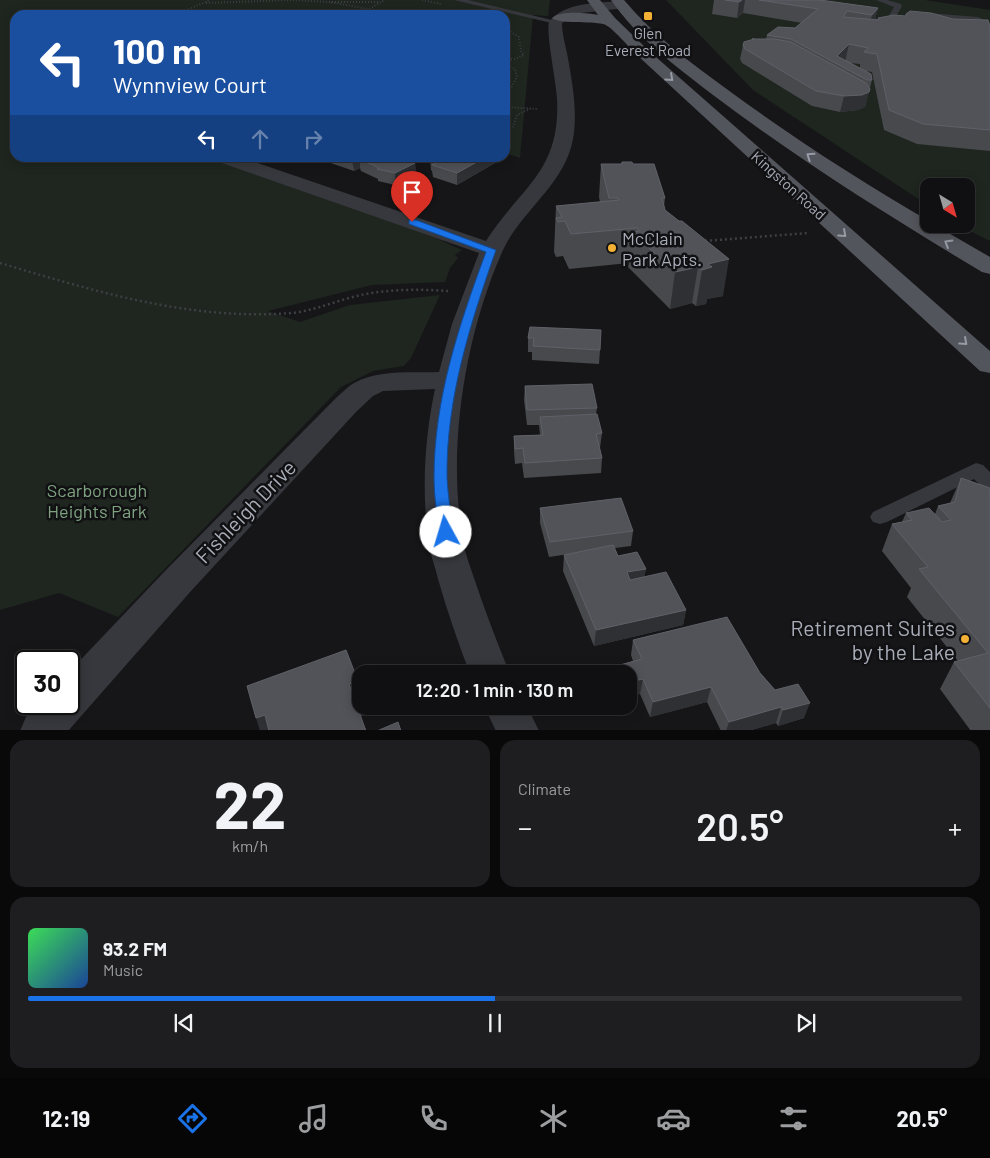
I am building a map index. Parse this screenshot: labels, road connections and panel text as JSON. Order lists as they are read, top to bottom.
{
  "streets": {
    "main road": ["Kingston Road"],
    "street": ["Fishleigh Drive"]
  },
  "parks": ["Scarborough Heights Park"],
  "places": {
    "transit": ["Glen Everest Road"],
    "other": ["McClain Park Apts.", "Retirement Suites by the Lake"]
  },
  "north": "bottom right",
  "page": {
    "turn": ["100 m", "Wynnview Court"],
    "limit": "30",
    "trip": "12:20 · 1 min · 130 m",
    "tile": [
      ["22", "km/h"],
      "Climate"
    ],
    "heat": ["−", "20.5°", "+"],
    "song": ["93.2 FM", "Music"],
    "tabs": ["12:19", "20.5°"]
  }
}
